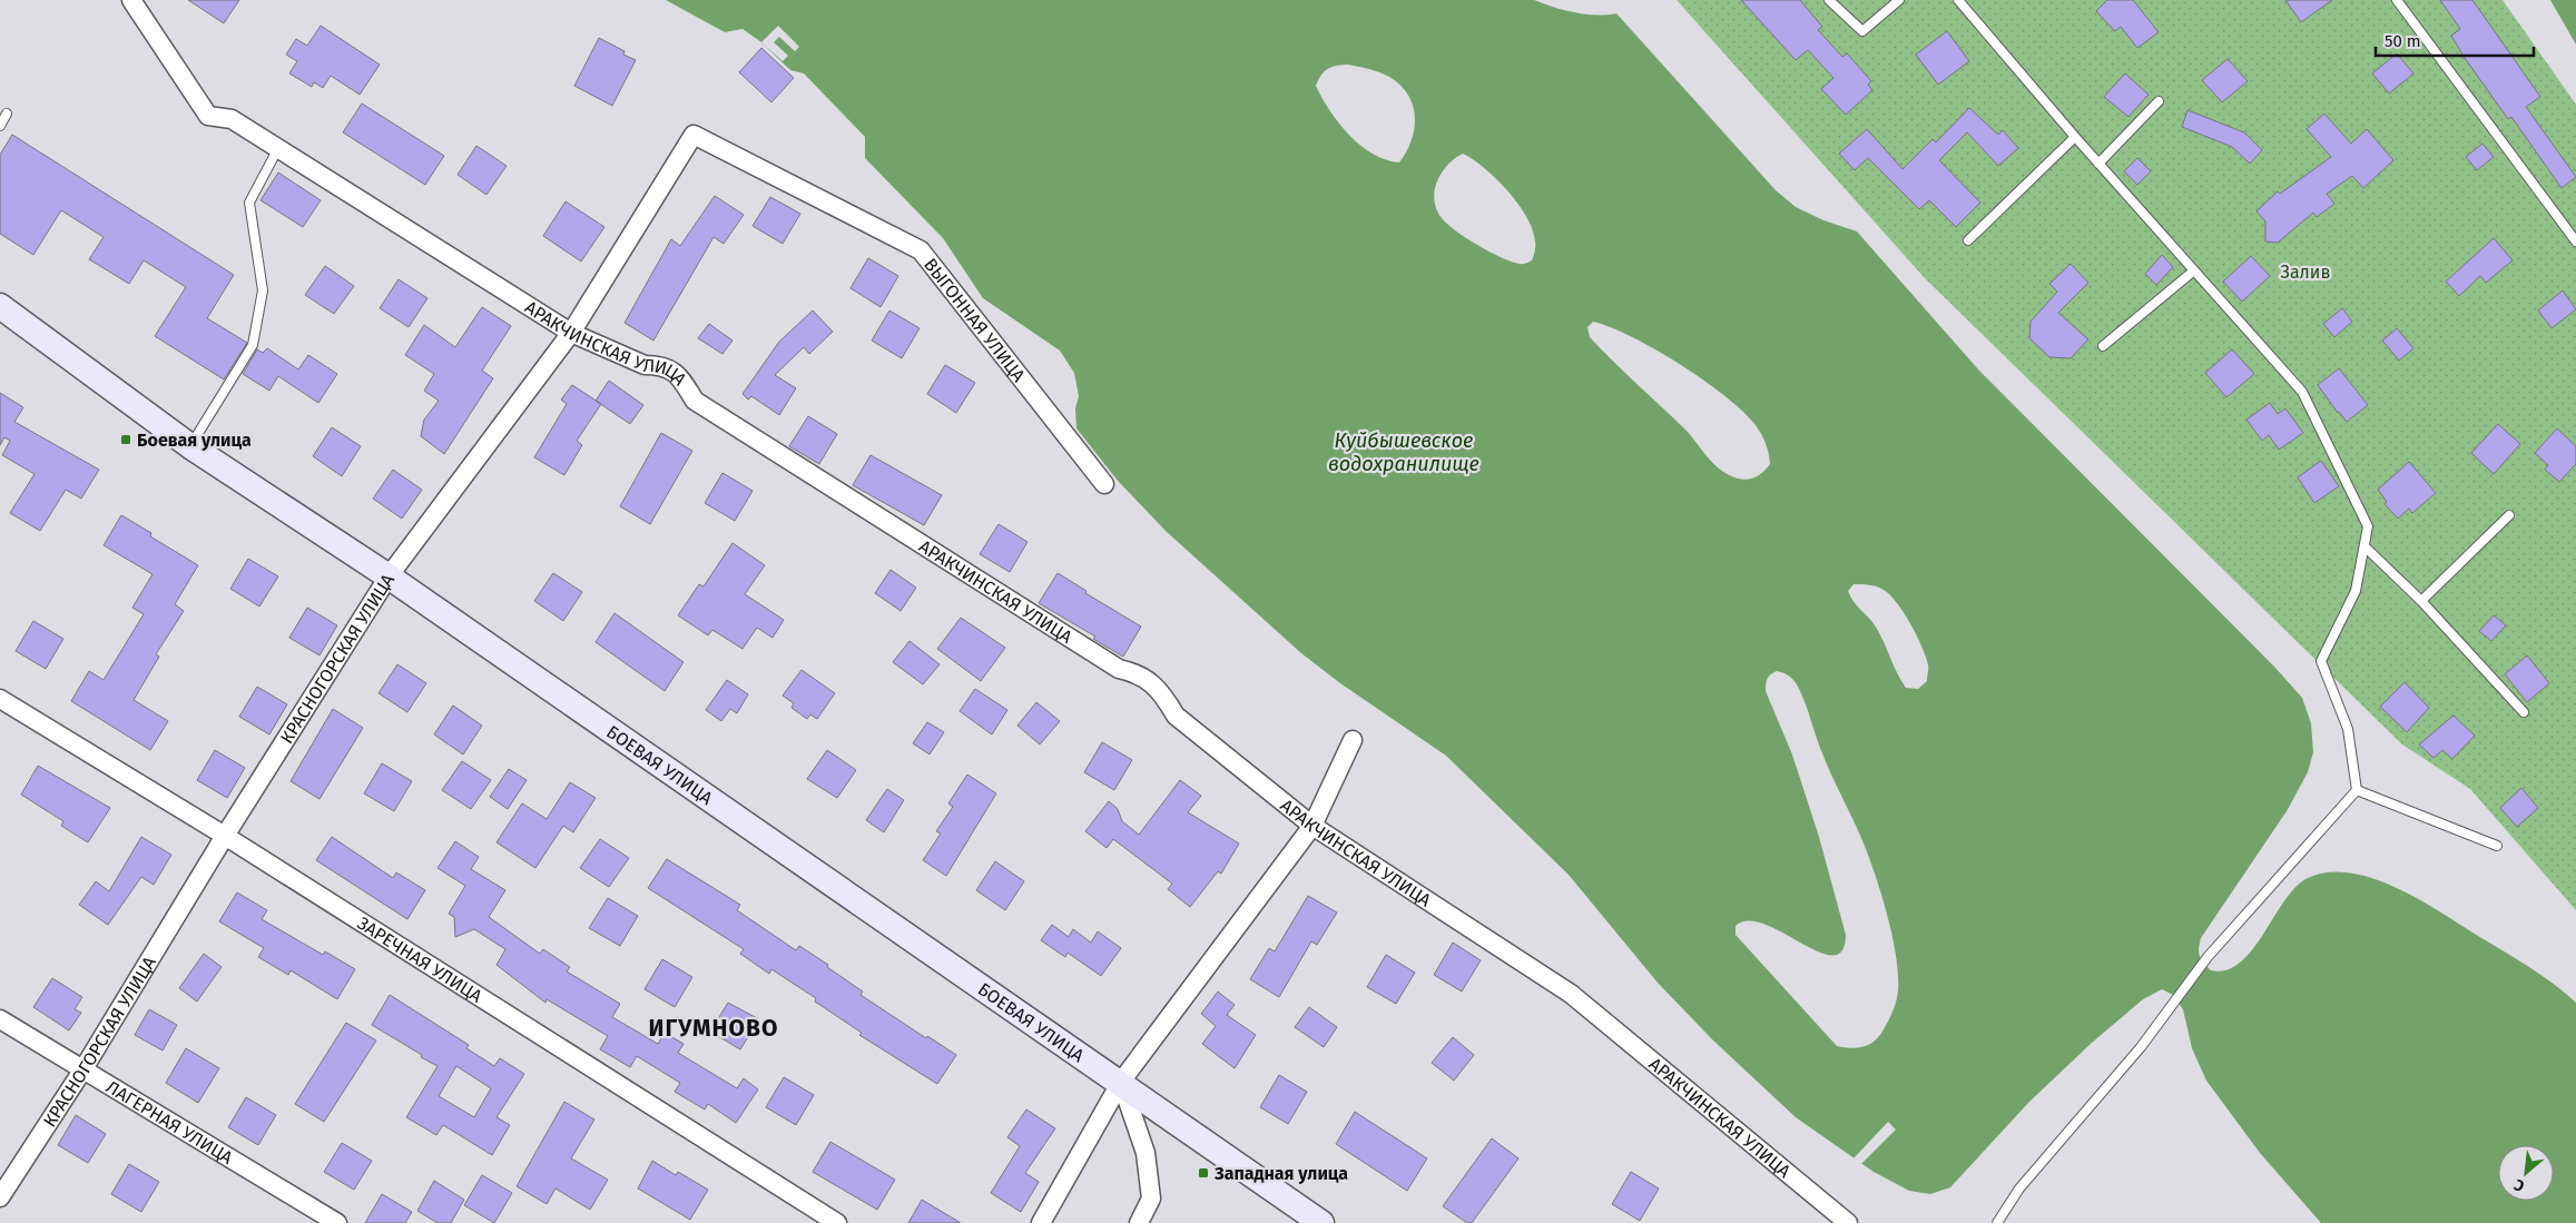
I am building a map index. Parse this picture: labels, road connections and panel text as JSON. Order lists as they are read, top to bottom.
{
  "streets": {
    "main road": ["БОЕВАЯ УЛИЦА"],
    "street": [
      "ВЫГОННАЯ УЛИЦА",
      "АРАКЧИНСКАЯ УЛИЦА",
      "КРАСНОГОРСКАЯ УЛИЦА",
      "ЗАРЕЧНАЯ УЛИЦА",
      "ЛАГЕРНАЯ УЛИЦА"
    ]
  },
  "crossings": [
    ["ВЫГОННАЯ УЛИЦА", "КРАСНОГОРСКАЯ УЛИЦА"],
    ["АРАКЧИНСКАЯ УЛИЦА", "КРАСНОГОРСКАЯ УЛИЦА"],
    ["КРАСНОГОРСКАЯ УЛИЦА", "БОЕВАЯ УЛИЦА"],
    ["КРАСНОГОРСКАЯ УЛИЦА", "ЗАРЕЧНАЯ УЛИЦА"],
    ["КРАСНОГОРСКАЯ УЛИЦА", "ЛАГЕРНАЯ УЛИЦА"]
  ],
  "districts": ["ИГУМНОВО"],
  "water": ["Куйбышевское водохранилище"],
  "parks": ["Залив"],
  "places": {
    "transit": ["Боевая улица", "Западная улица"]
  },
  "scale_bar": "50 m",
  "north": "bottom left"
}
